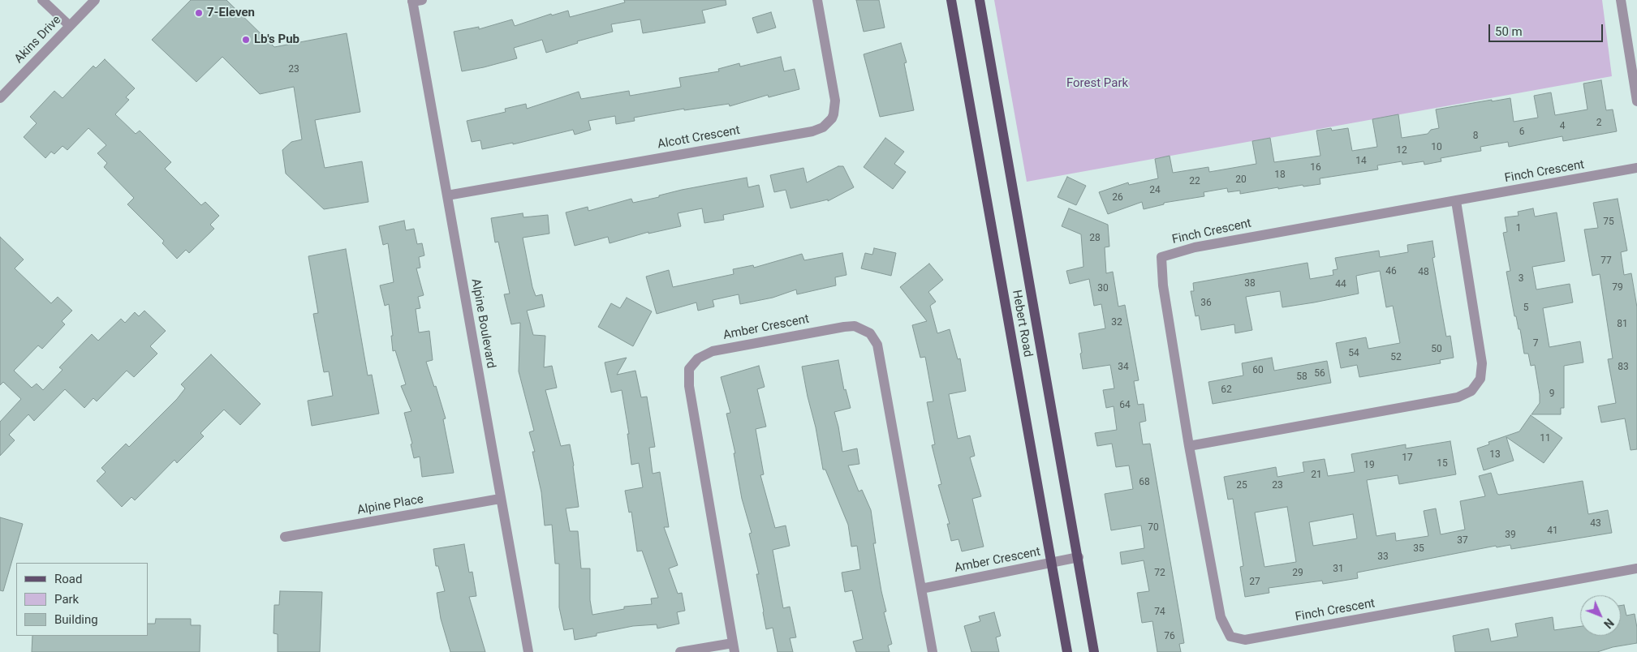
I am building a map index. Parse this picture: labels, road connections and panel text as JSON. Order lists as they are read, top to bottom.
{
  "streets": {
    "main road": ["Hebert Road"],
    "street": [
      "Akins Drive",
      "Alcott Crescent",
      "Finch Crescent",
      "Alpine Boulevard",
      "Amber Crescent",
      "Alpine Place"
    ]
  },
  "crossings": [
    ["Alcott Crescent", "Alpine Boulevard"],
    ["Alpine Boulevard", "Alpine Place"],
    ["Hebert Road", "Amber Crescent"]
  ],
  "parks": ["Forest Park"],
  "places": ["7-Eleven", "Lb's Pub"],
  "house_numbers": [
    "23",
    "2",
    "4",
    "6",
    "8",
    "10",
    "12",
    "14",
    "16",
    "18",
    "20",
    "22",
    "24",
    "26",
    "75",
    "1",
    "28",
    "77",
    "46",
    "48",
    "3",
    "38",
    "44",
    "79",
    "30",
    "36",
    "5",
    "32",
    "81",
    "7",
    "50",
    "54",
    "52",
    "34",
    "83",
    "60",
    "56",
    "58",
    "62",
    "9",
    "64",
    "11",
    "13",
    "17",
    "15",
    "19",
    "21",
    "68",
    "25",
    "23",
    "43",
    "70",
    "41",
    "39",
    "37",
    "35",
    "33",
    "31",
    "72",
    "29",
    "27",
    "74",
    "76"
  ],
  "legend": ["Road", "Park", "Building"],
  "scale_bar": "50 m",
  "north": "bottom right"
}
